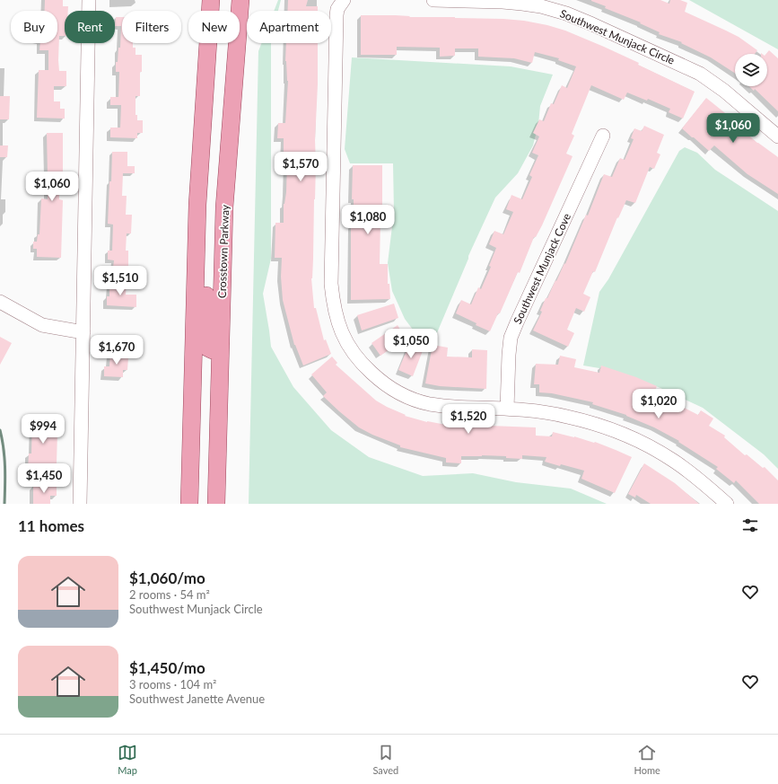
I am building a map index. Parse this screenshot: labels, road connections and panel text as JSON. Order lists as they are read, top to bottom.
{
  "streets": {
    "main road": ["Crosstown Parkway"],
    "street": ["Southwest Munjack Circle", "Southwest Munjack Cove"]
  },
  "page": {
    "chip": [
      "Buy",
      "Rent",
      "Filters",
      "New",
      "Apartment"
    ],
    "price": [
      "$1,060",
      "$1,570",
      "$1,060",
      "$1,080",
      "$1,510",
      "$1,050",
      "$1,670",
      "$1,020",
      "$1,520",
      "$994",
      "$1,450"
    ],
    "heading": "11 homes",
    "list": [
      {
        "name": "$1,060/mo",
        "note": "2 rooms · 54 m² · Southwest Munjack Circle"
      },
      {
        "name": "$1,450/mo",
        "note": "3 rooms · 104 m² · Southwest Janette Avenue"
      }
    ],
    "tabs": ["Map", "Saved", "Home"]
  }
}
